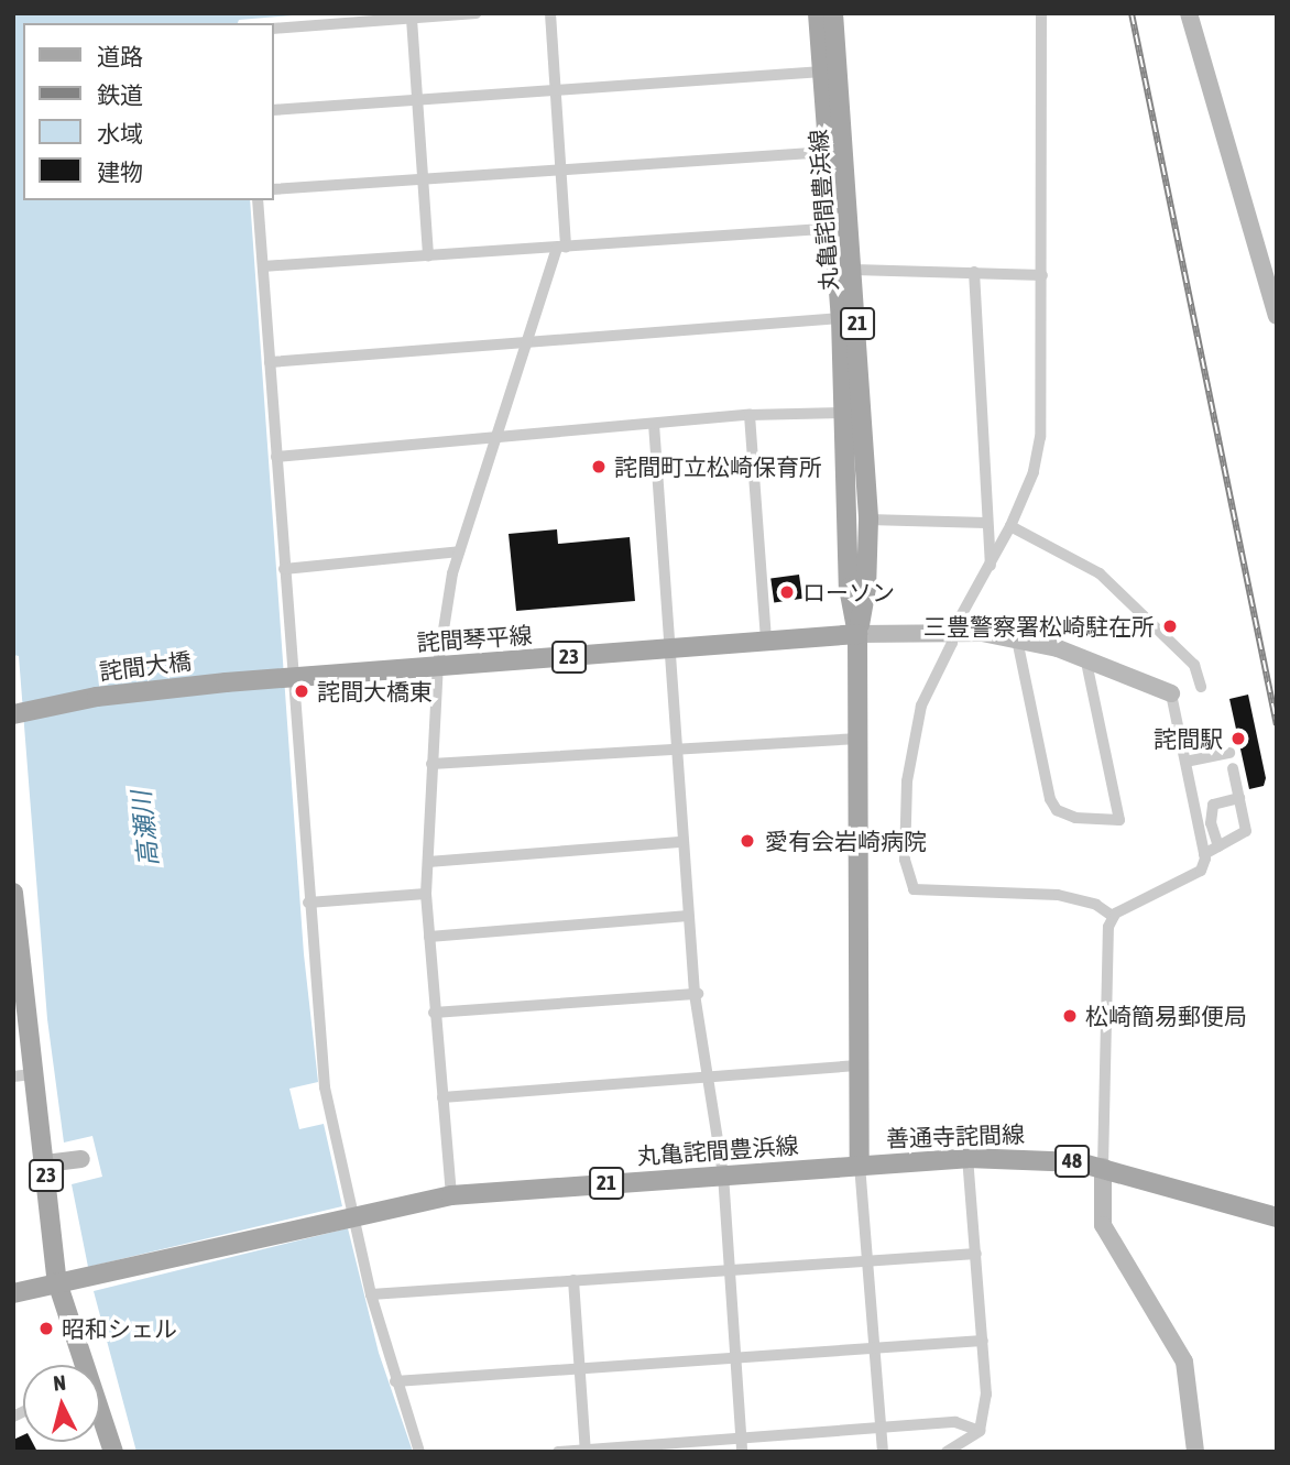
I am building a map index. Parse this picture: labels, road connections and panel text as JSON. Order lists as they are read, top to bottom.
{
  "streets": {
    "main road": [
      "丸亀詫間豊浜線",
      "21",
      "詫間琴平線",
      "23",
      "詫間大橋",
      "善通寺詫間線",
      "48"
    ]
  },
  "crossings": [
    ["丸亀詫間豊浜線", "詫間琴平線"],
    ["丸亀詫間豊浜線", "23"],
    ["丸亀詫間豊浜線", "善通寺詫間線"],
    ["詫間琴平線", "詫間大橋"]
  ],
  "water": ["高瀬川"],
  "places": [
    "詫間町立松崎保育所",
    "ローソン",
    "三豊警察署松崎駐在所",
    "詫間大橋東",
    "詫間駅",
    "愛有会岩崎病院",
    "松崎簡易郵便局",
    "昭和シェル"
  ],
  "legend": [
    "道路",
    "鉄道",
    "水域",
    "建物"
  ],
  "north": "top"
}
